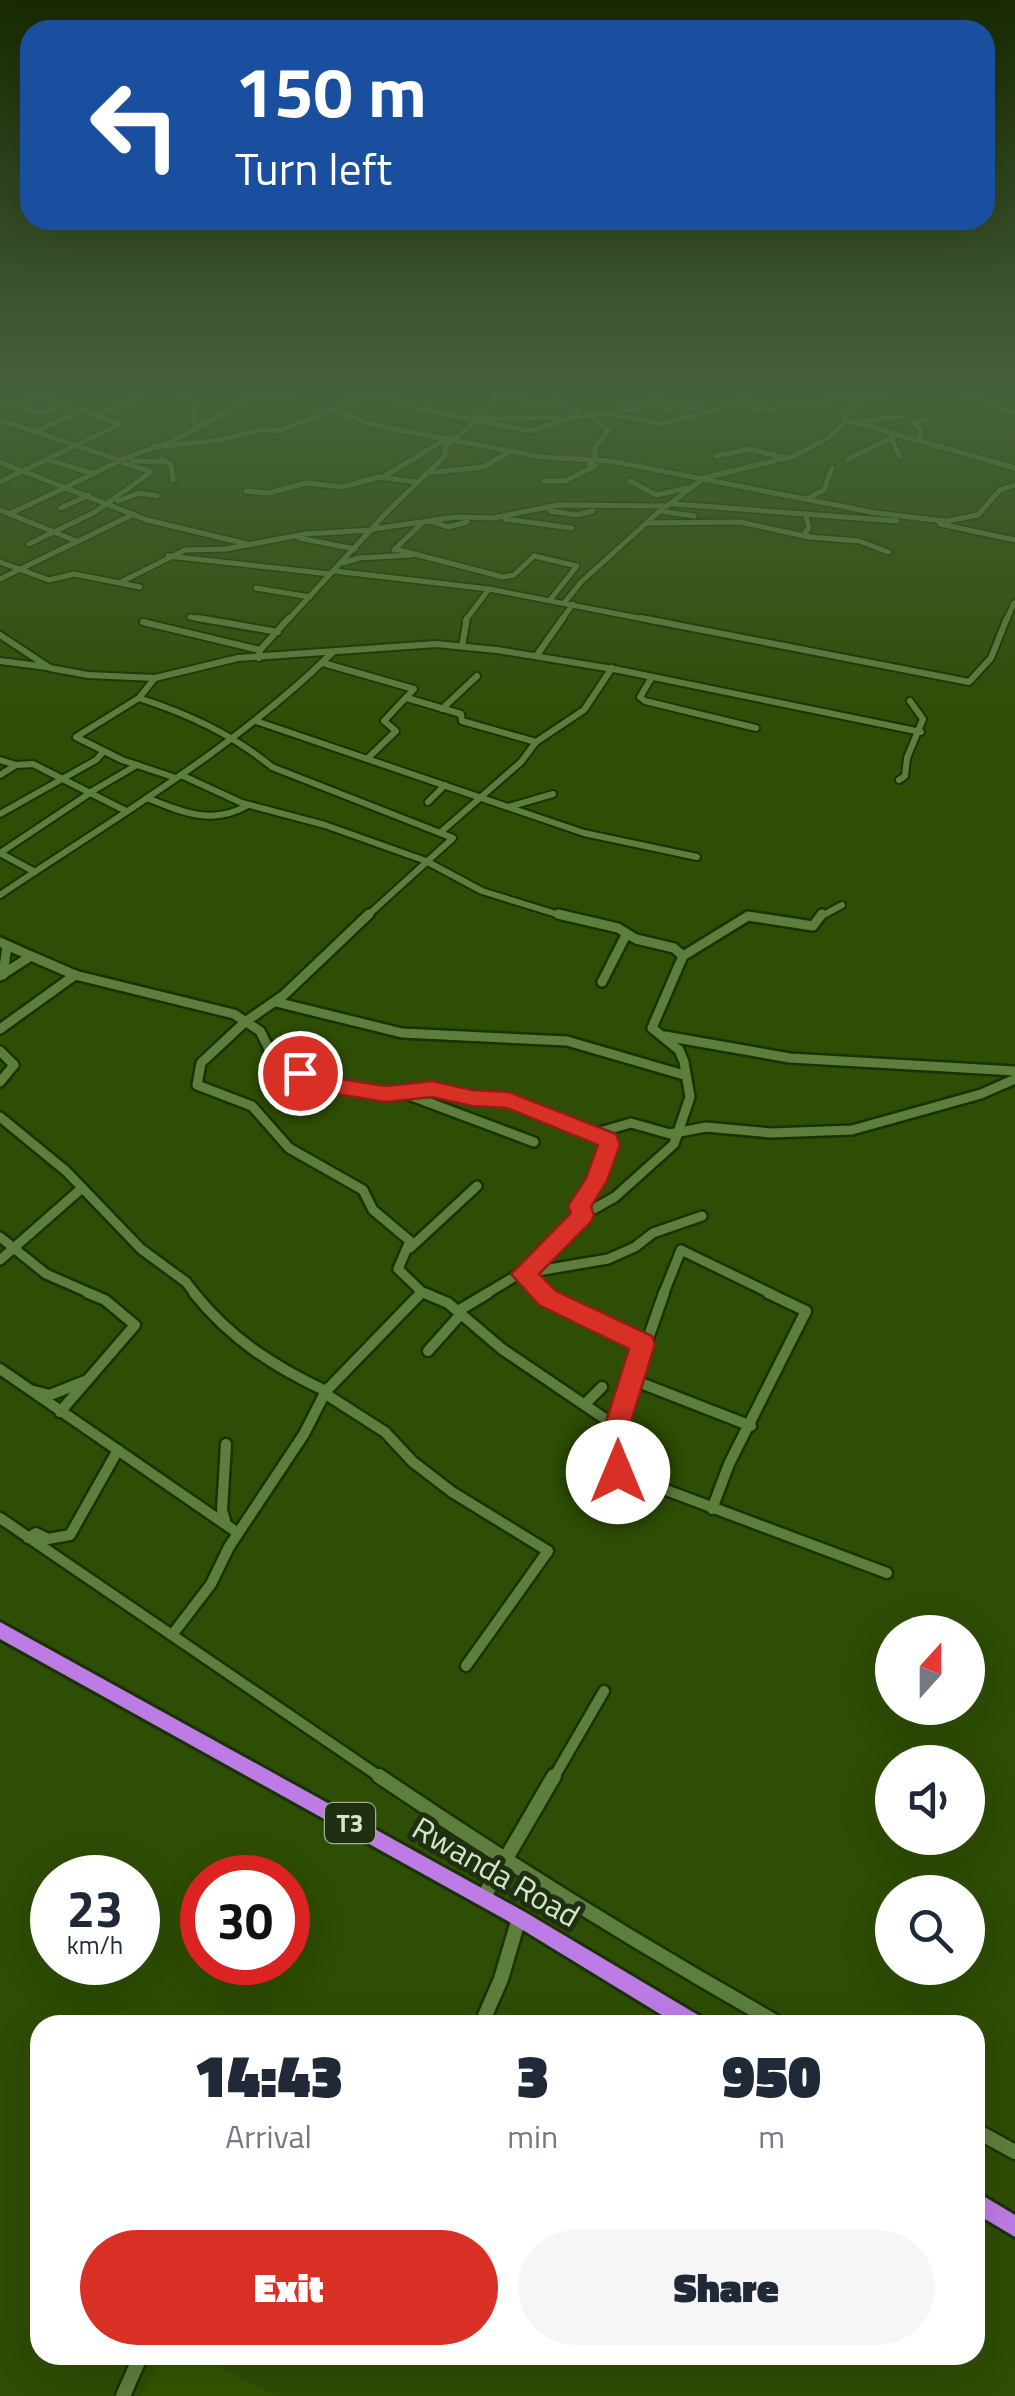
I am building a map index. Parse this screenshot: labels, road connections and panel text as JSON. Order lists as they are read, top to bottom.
{
  "streets": {
    "highway": ["T3", "Rwanda Road"]
  },
  "north": "top",
  "page": {
    "turn": ["150 m", "Turn left"],
    "speed": "23 km/h",
    "limit": "30",
    "eta": [
      "14:43",
      "Arrival",
      "3",
      "min",
      "950",
      "m"
    ],
    "buttons": ["Exit", "Share"]
  }
}
